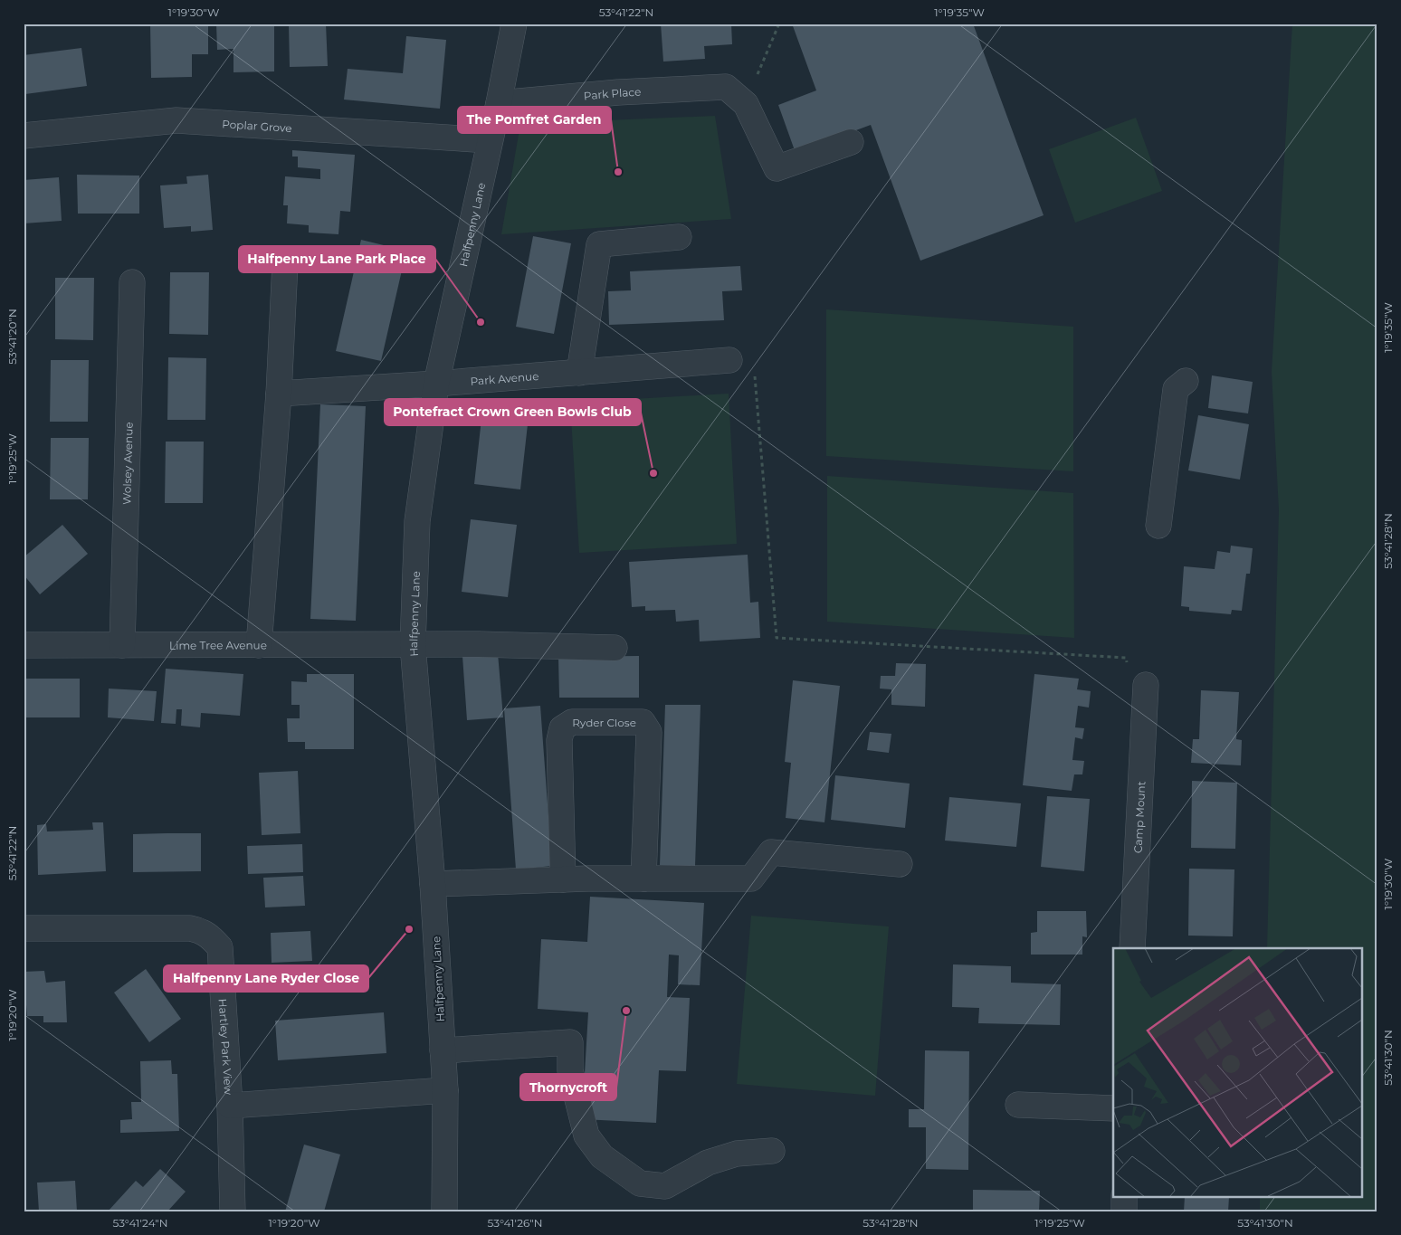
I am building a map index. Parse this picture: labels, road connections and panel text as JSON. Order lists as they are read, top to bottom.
{
  "streets": {
    "street": [
      "Park Place",
      "Poplar Grove",
      "Halfpenny Lane",
      "Park Avenue",
      "Wolsey Avenue",
      "Lime Tree Avenue",
      "Ryder Close",
      "Camp Mount",
      "Hartley Park View"
    ]
  },
  "crossings": [
    ["Park Place", "Halfpenny Lane"],
    ["Poplar Grove", "Halfpenny Lane"],
    ["Halfpenny Lane", "Park Avenue"],
    ["Halfpenny Lane", "Lime Tree Avenue"],
    ["Halfpenny Lane", "Hartley Park View"],
    ["Wolsey Avenue", "Lime Tree Avenue"]
  ],
  "places": [
    "The Pomfret Garden",
    "Halfpenny Lane Park Place",
    "Pontefract Crown Green Bowls Club",
    "Halfpenny Lane Ryder Close",
    "Thornycroft"
  ],
  "coordinates": [
    "1°19'30\"W",
    "53°41'22\"N",
    "1°19'35\"W",
    "53°41'20\"N",
    "1°19'25\"W",
    "53°41'28\"N",
    "1°19'20\"W",
    "53°41'30\"N",
    "53°41'24\"N",
    "53°41'26\"N"
  ]
}
